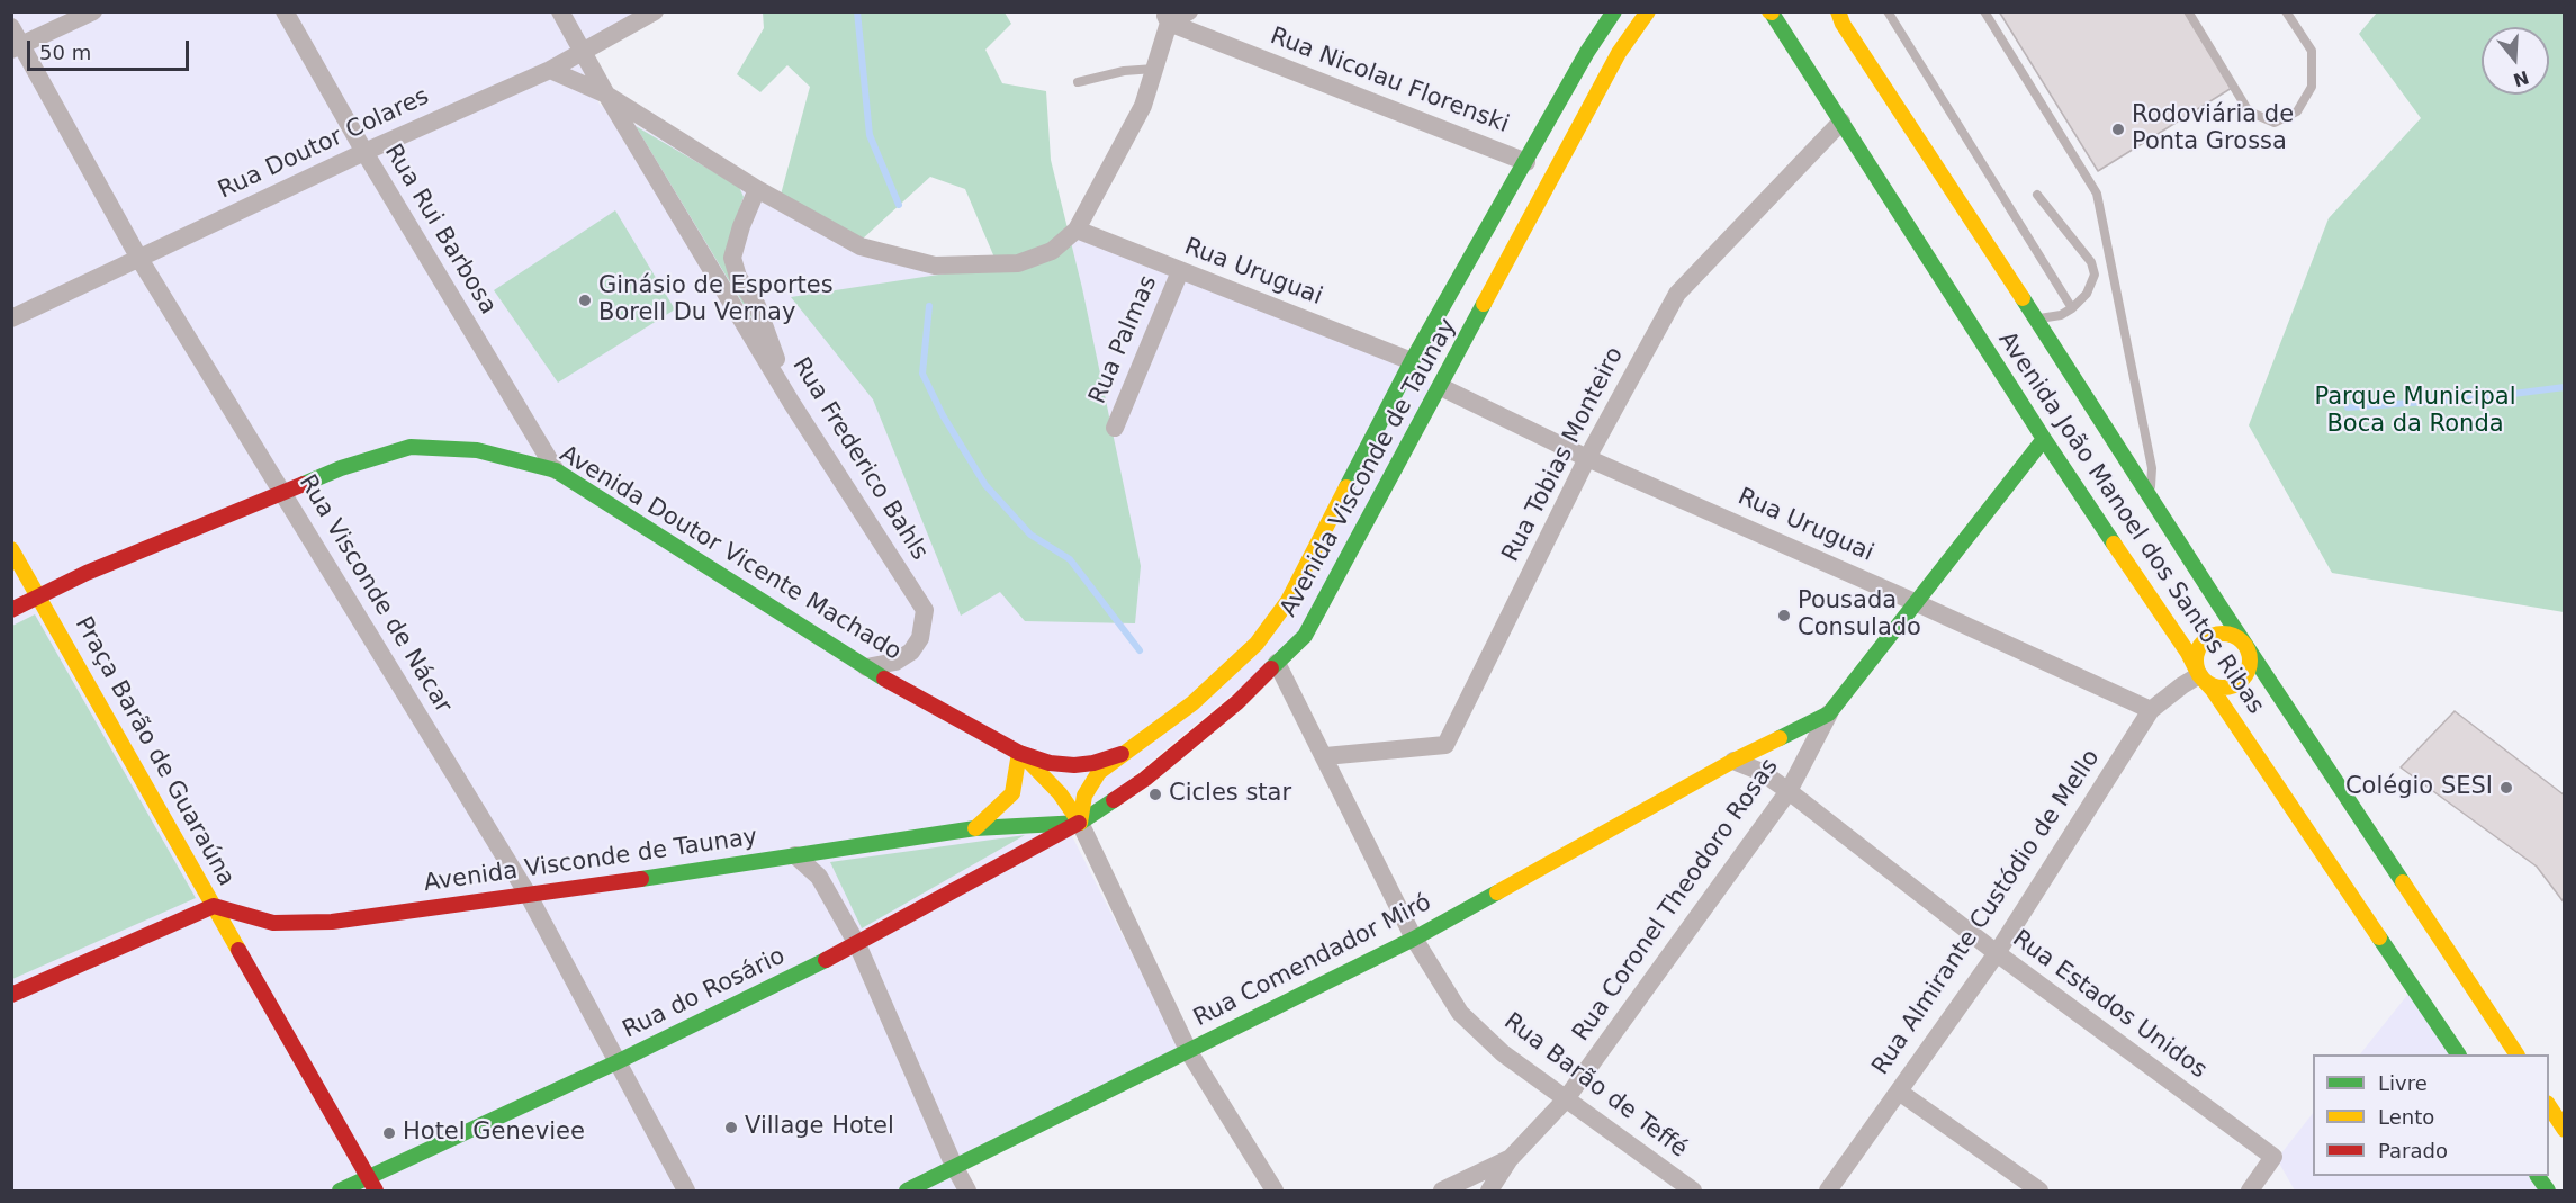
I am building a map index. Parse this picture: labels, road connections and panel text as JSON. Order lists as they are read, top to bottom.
{
  "streets": {
    "main road": [
      "Avenida Visconde de Taunay",
      "Avenida João Manoel dos Santos Ribas",
      "Avenida Doutor Vicente Machado",
      "Praça Barão de Guaraúna",
      "Rua Coronel Theodoro Rosas",
      "Rua Comendador Miró",
      "Rua do Rosário"
    ],
    "street": [
      "Rua Nicolau Florenski",
      "Rua Doutor Colares",
      "Rua Rui Barbosa",
      "Rua Uruguai",
      "Rua Palmas",
      "Rua Tobias Monteiro",
      "Rua Frederico Bahls",
      "Rua Visconde de Nácar",
      "Rua Almirante Custódio de Mello",
      "Rua Estados Unidos",
      "Rua Barão de Teffé"
    ]
  },
  "crossings": [
    ["Rua Nicolau Florenski", "Avenida Visconde de Taunay"],
    ["Rua Doutor Colares", "Rua Rui Barbosa"],
    ["Rua Doutor Colares", "Rua Frederico Bahls"],
    ["Rua Doutor Colares", "Rua Visconde de Nácar"],
    ["Rua Rui Barbosa", "Avenida Doutor Vicente Machado"],
    ["Rua Uruguai", "Rua Palmas"],
    ["Rua Uruguai", "Rua Tobias Monteiro"],
    ["Rua Uruguai", "Avenida Visconde de Taunay"],
    ["Rua Uruguai", "Rua Coronel Theodoro Rosas"],
    ["Rua Uruguai", "Rua Almirante Custódio de Mello"],
    ["Rua Tobias Monteiro", "Avenida João Manoel dos Santos Ribas"],
    ["Rua Tobias Monteiro", "Rua Barão de Teffé"],
    ["Rua Frederico Bahls", "Avenida Doutor Vicente Machado"],
    ["Avenida Visconde de Taunay", "Avenida Doutor Vicente Machado"],
    ["Avenida Visconde de Taunay", "Rua Visconde de Nácar"],
    ["Avenida Visconde de Taunay", "Praça Barão de Guaraúna"],
    ["Avenida Visconde de Taunay", "Rua do Rosário"],
    ["Avenida Visconde de Taunay", "Rua Barão de Teffé"],
    ["Avenida João Manoel dos Santos Ribas", "Rua Coronel Theodoro Rosas"],
    ["Avenida João Manoel dos Santos Ribas", "Rua Almirante Custódio de Mello"],
    ["Avenida Doutor Vicente Machado", "Rua Visconde de Nácar"],
    ["Avenida Doutor Vicente Machado", "Praça Barão de Guaraúna"],
    ["Rua Visconde de Nácar", "Rua do Rosário"],
    ["Rua Coronel Theodoro Rosas", "Rua Comendador Miró"],
    ["Rua Coronel Theodoro Rosas", "Rua Estados Unidos"],
    ["Rua Coronel Theodoro Rosas", "Rua Barão de Teffé"],
    ["Rua Almirante Custódio de Mello", "Rua Estados Unidos"],
    ["Rua Comendador Miró", "Rua Barão de Teffé"]
  ],
  "parks": ["Parque Municipal Boca da Ronda"],
  "places": [
    "Rodoviária de Ponta Grossa",
    "Ginásio de Esportes Borell Du Vernay",
    "Pousada Consulado",
    "Colégio SESI",
    "Cicles star",
    "Village Hotel",
    "Hotel Geneviee"
  ],
  "legend": ["Livre", "Lento", "Parado"],
  "scale_bar": "50 m",
  "north": "bottom"
}
